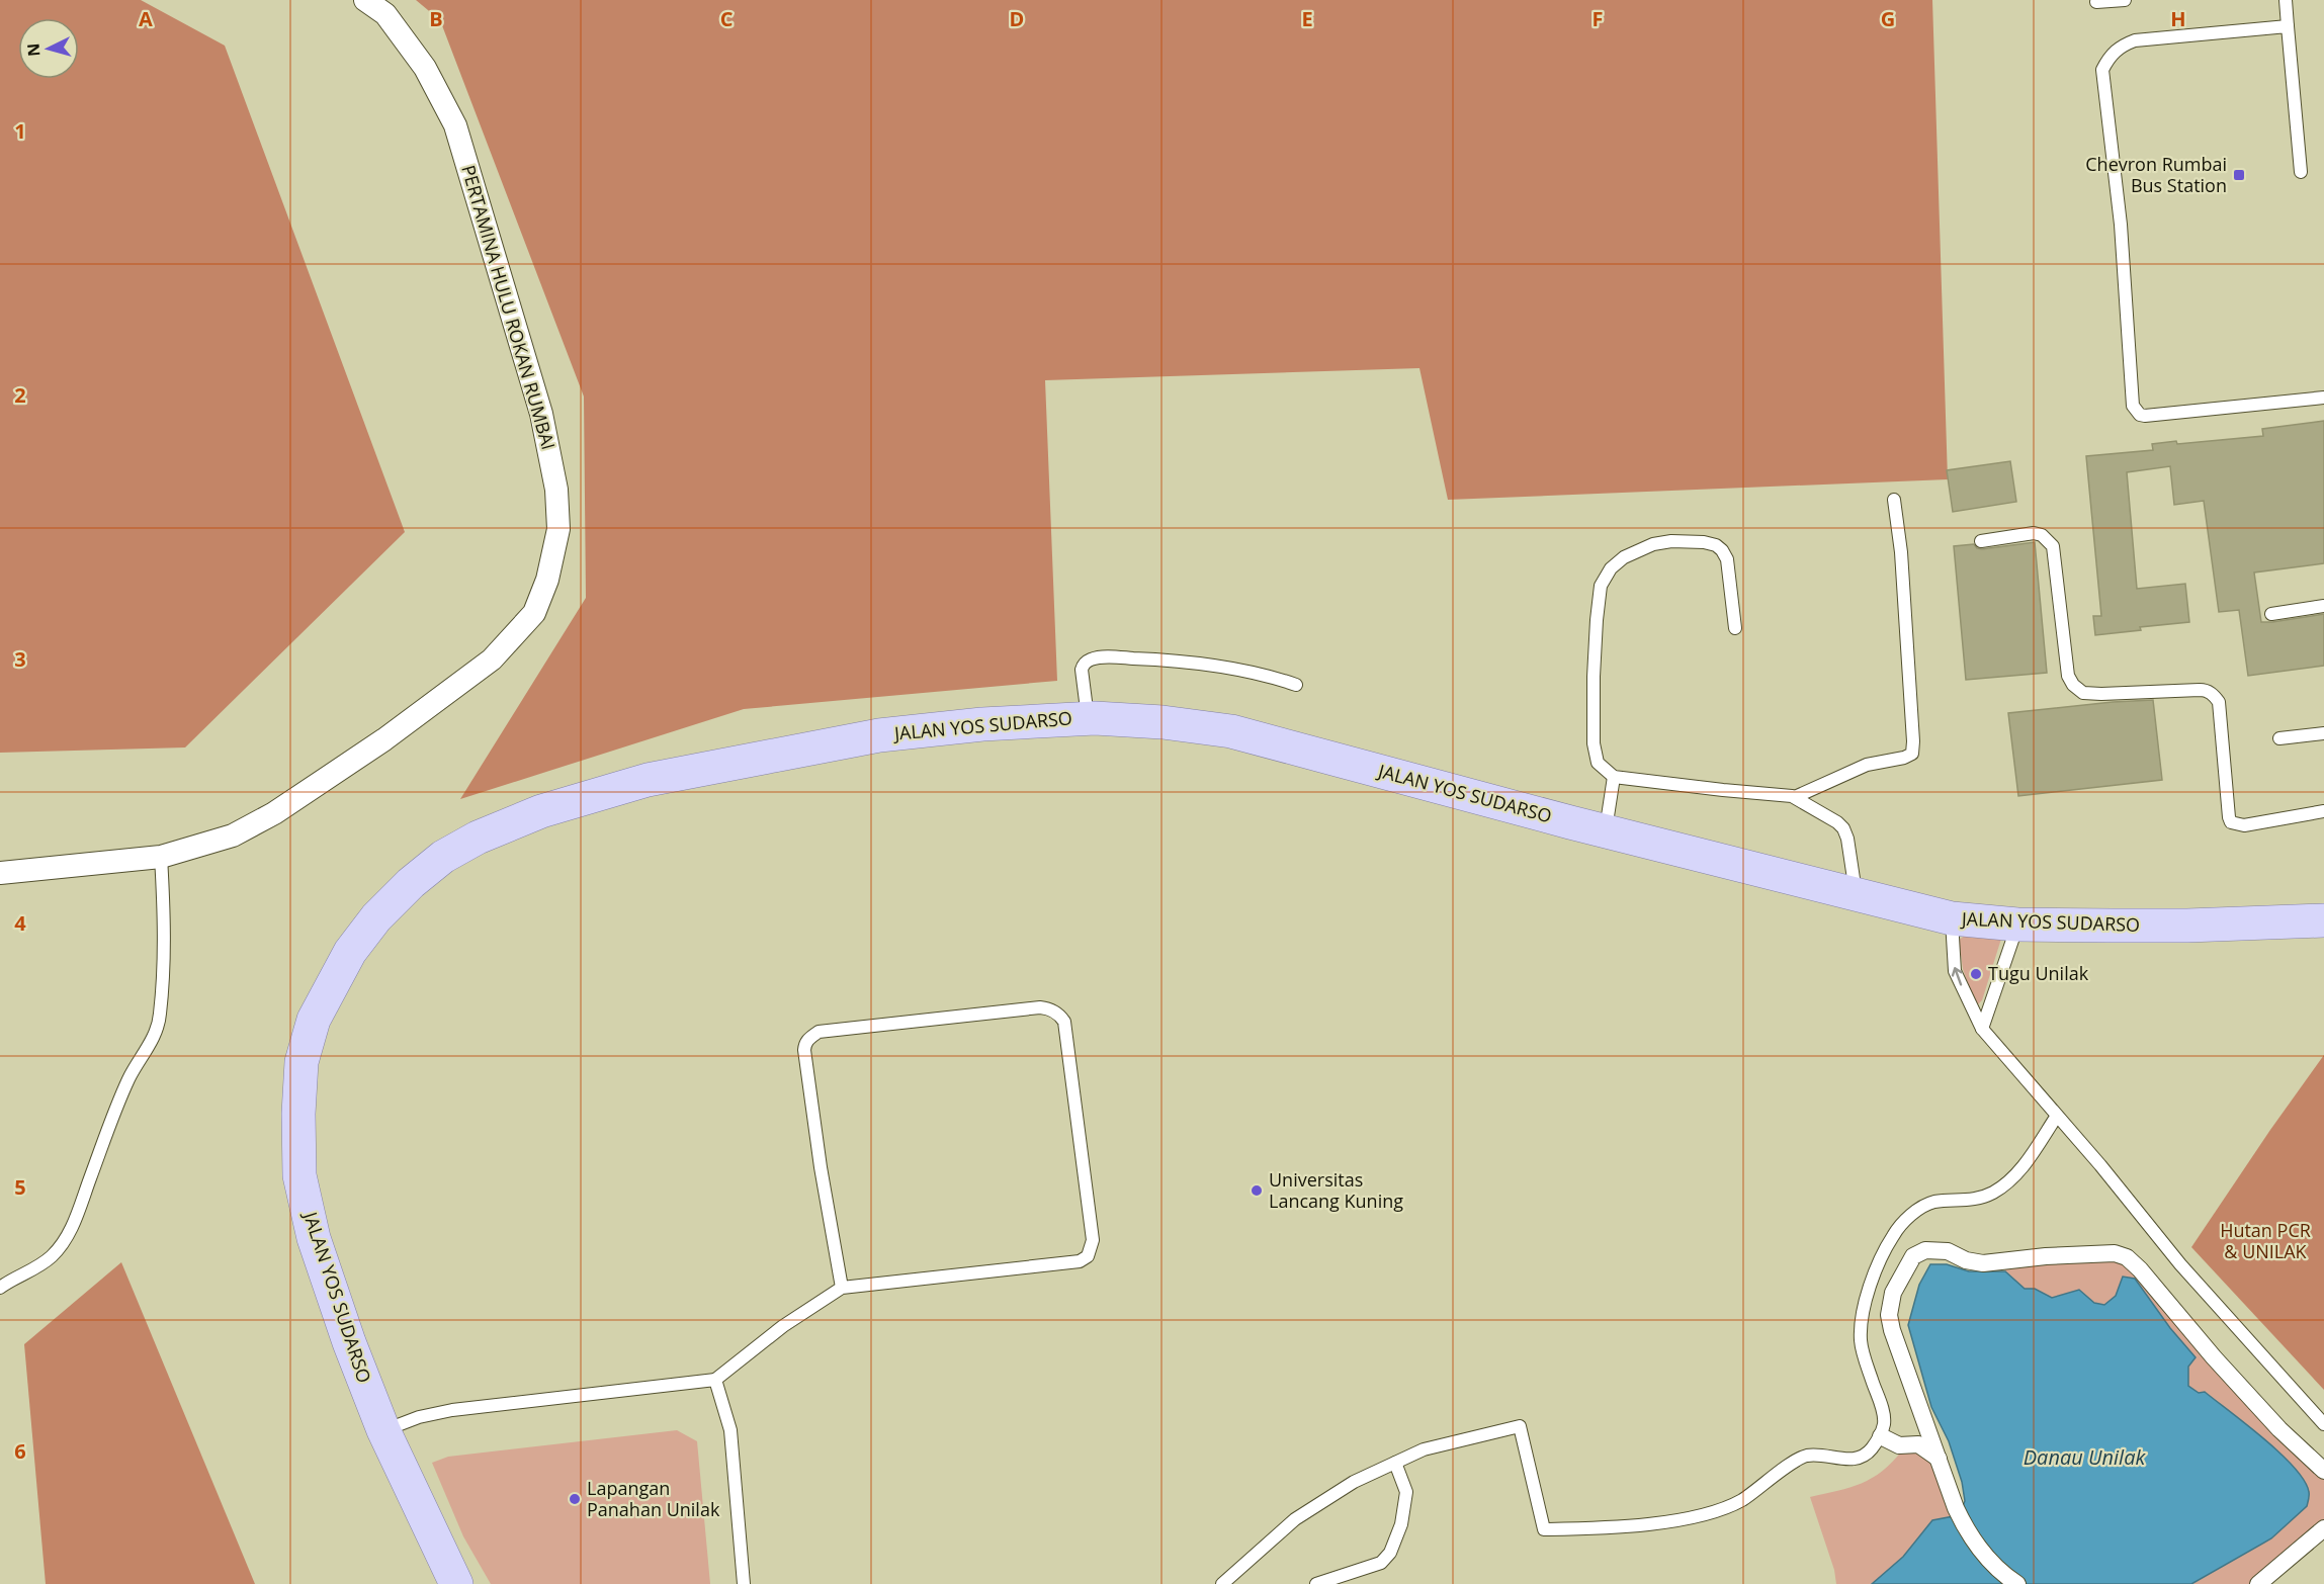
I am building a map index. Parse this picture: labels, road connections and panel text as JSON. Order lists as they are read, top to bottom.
{
  "streets": {
    "main road": ["JALAN YOS SUDARSO"],
    "street": ["PERTAMINA HULU ROKAN RUMBAI"]
  },
  "water": ["Danau Unilak"],
  "parks": ["Hutan PCR & UNILAK"],
  "places": {
    "transit": ["Chevron Rumbai Bus Station"],
    "other": ["Tugu Unilak", "Universitas Lancang Kuning", "Lapangan Panahan Unilak"]
  },
  "north": "left",
  "grid": {
    "columns": [
      "A",
      "B",
      "C",
      "D",
      "E",
      "F",
      "G",
      "H"
    ],
    "rows": [
      "1",
      "2",
      "3",
      "4",
      "5",
      "6"
    ]
  }
}
